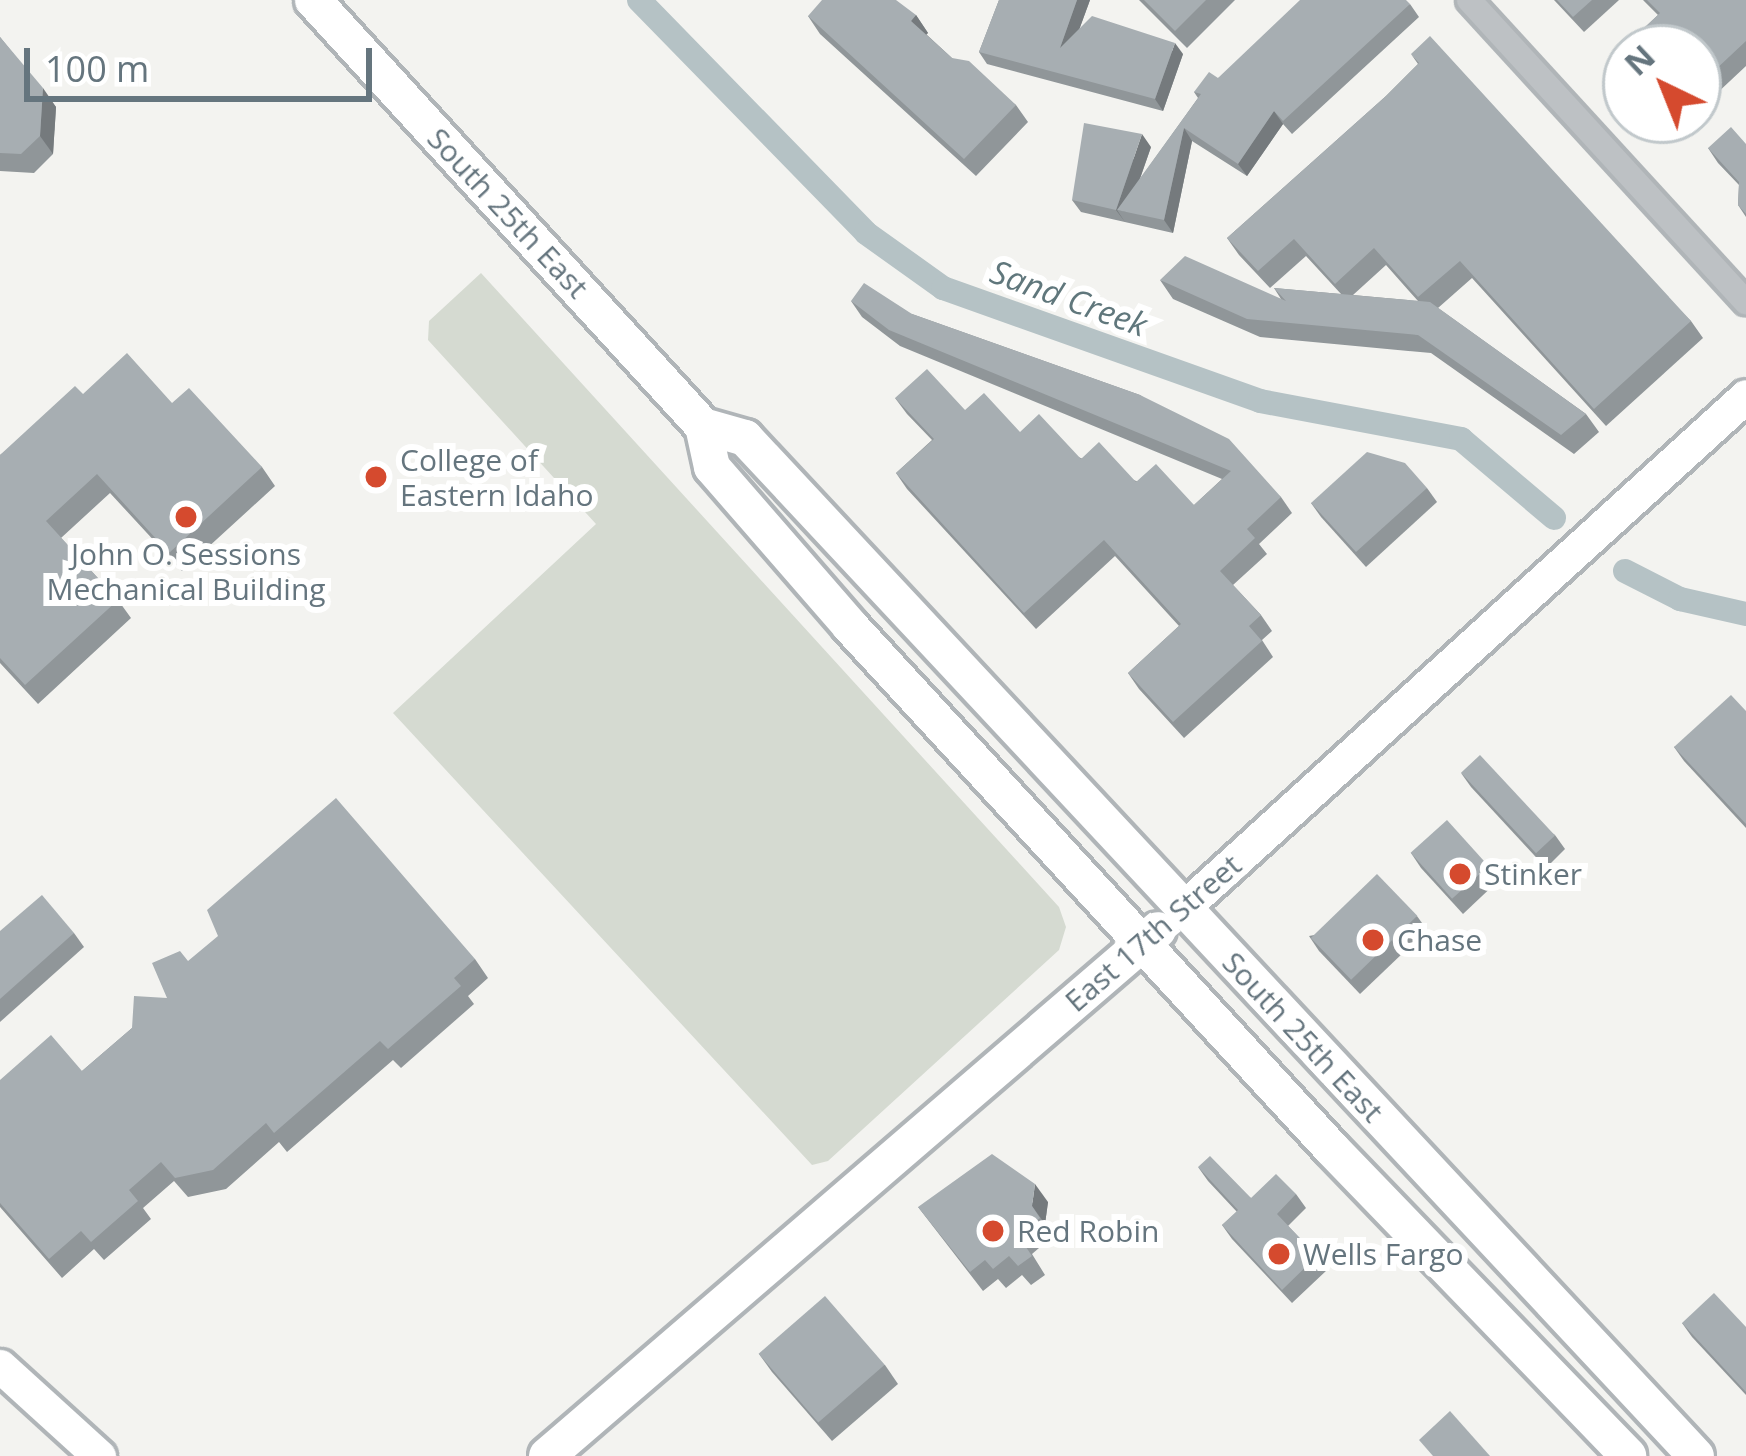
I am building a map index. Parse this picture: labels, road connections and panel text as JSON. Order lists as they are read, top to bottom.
{
  "streets": {
    "main road": ["South 25th East", "East 17th Street"]
  },
  "crossings": [
    ["South 25th East", "East 17th Street"]
  ],
  "water": ["Sand Creek"],
  "places": [
    "College of Eastern Idaho",
    "John O. Sessions Mechanical Building",
    "Stinker",
    "Chase",
    "Red Robin",
    "Wells Fargo"
  ],
  "scale_bar": "100 m",
  "north": "top left"
}
